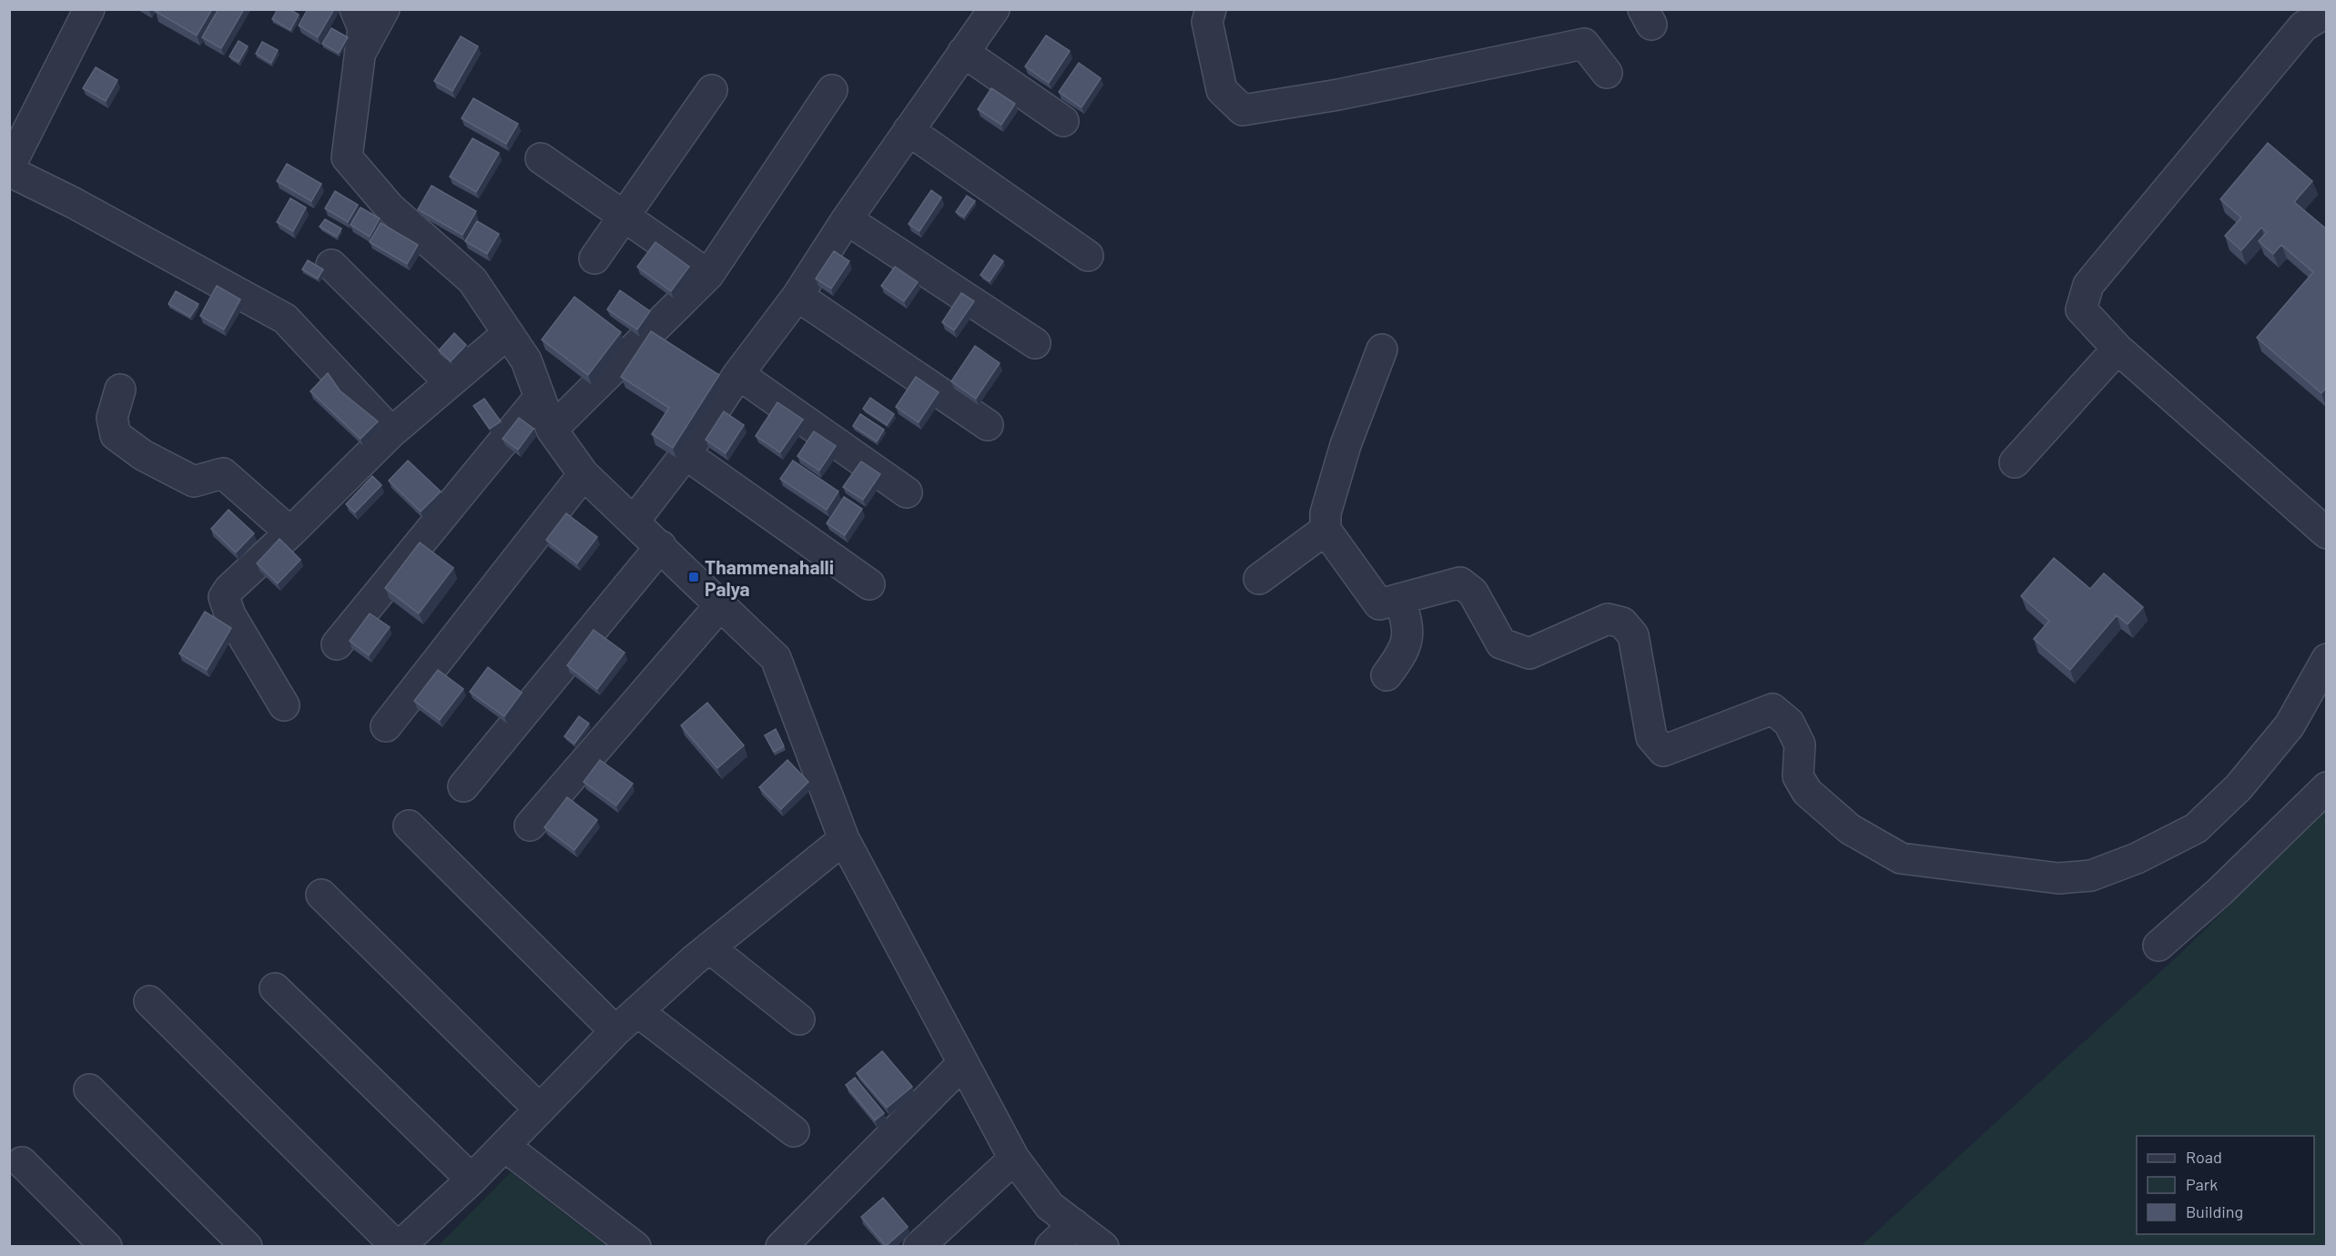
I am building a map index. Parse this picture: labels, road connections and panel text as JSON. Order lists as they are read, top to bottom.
{
  "places": {
    "transit": ["Thammenahalli Palya"]
  },
  "legend": ["Road", "Park", "Building"]
}
